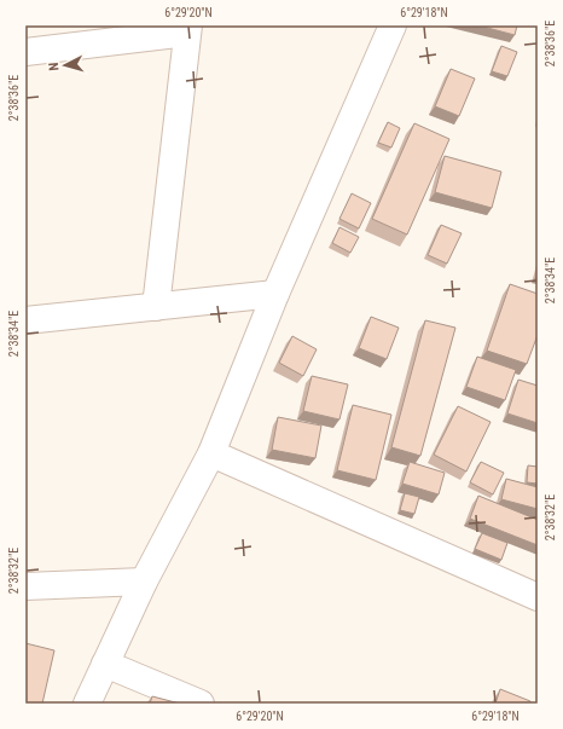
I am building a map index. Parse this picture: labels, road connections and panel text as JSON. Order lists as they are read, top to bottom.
{
  "north": "left",
  "coordinates": [
    "6°29'20\"N",
    "6°29'18\"N",
    "2°38'36\"E",
    "2°38'34\"E",
    "2°38'32\"E"
  ]
}
